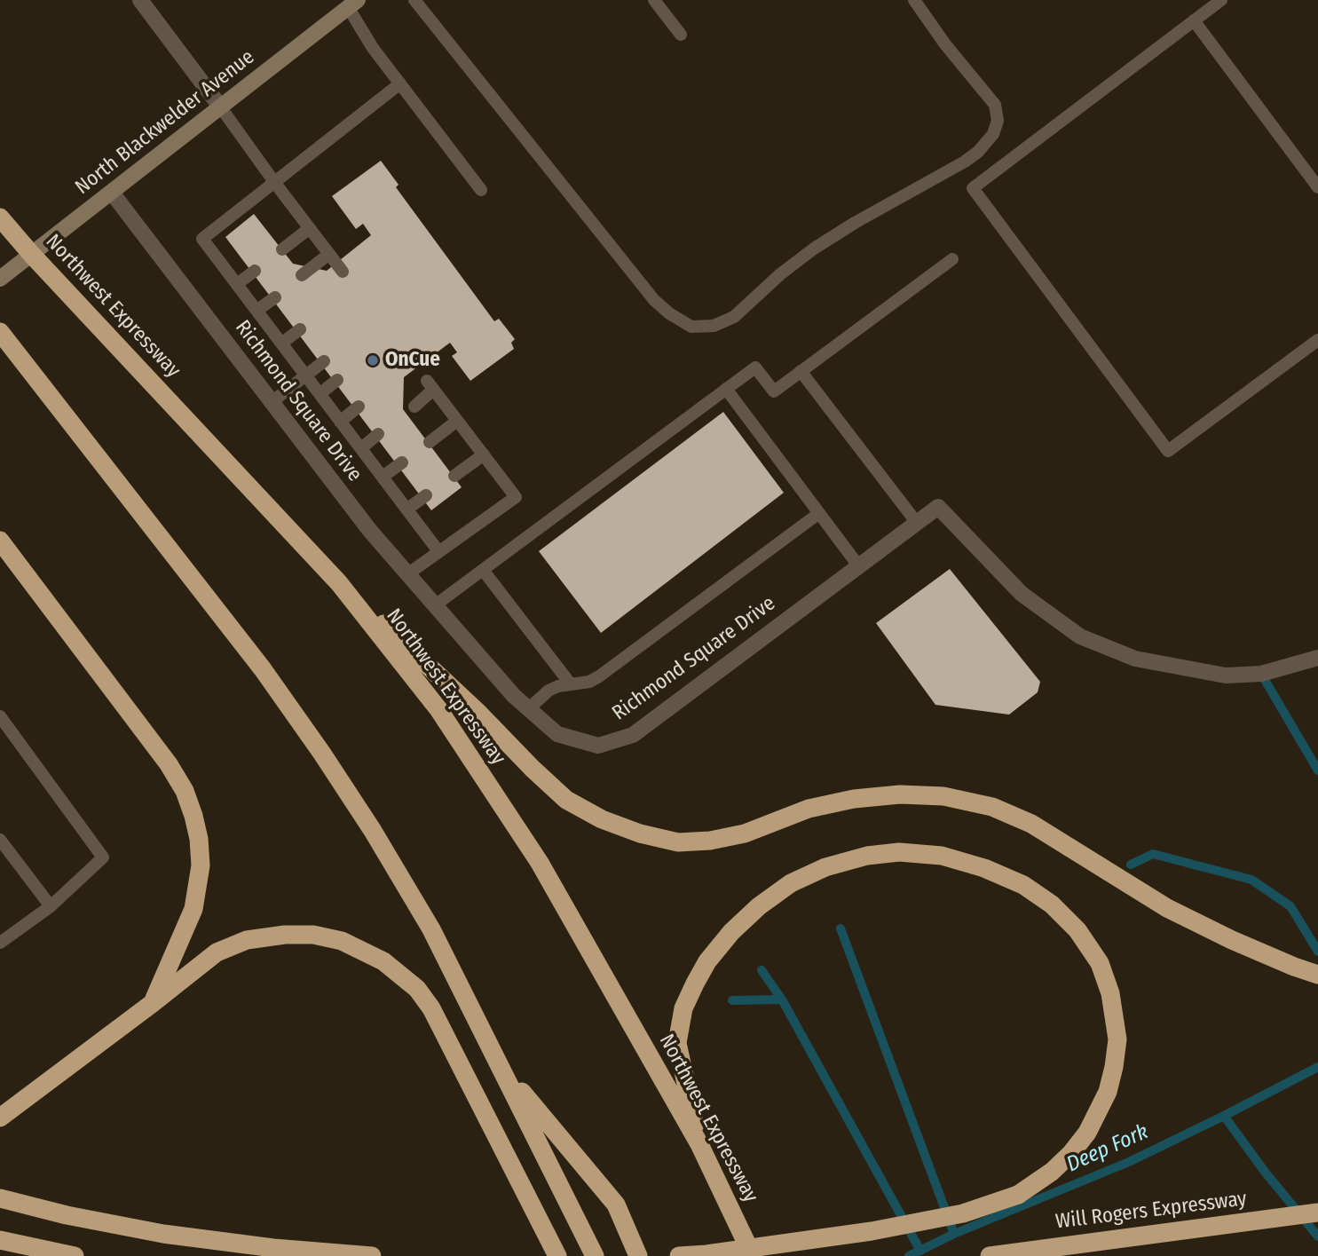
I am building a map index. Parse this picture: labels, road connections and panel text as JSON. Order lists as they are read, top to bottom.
{
  "streets": {
    "highway": ["Northwest Expressway", "Will Rogers Expressway"],
    "street": ["North Blackwelder Avenue", "Richmond Square Drive"]
  },
  "crossings": [
    ["North Blackwelder Avenue", "Northwest Expressway"],
    ["North Blackwelder Avenue", "Richmond Square Drive"]
  ],
  "water": ["Deep Fork"],
  "places": ["OnCue"]
}
